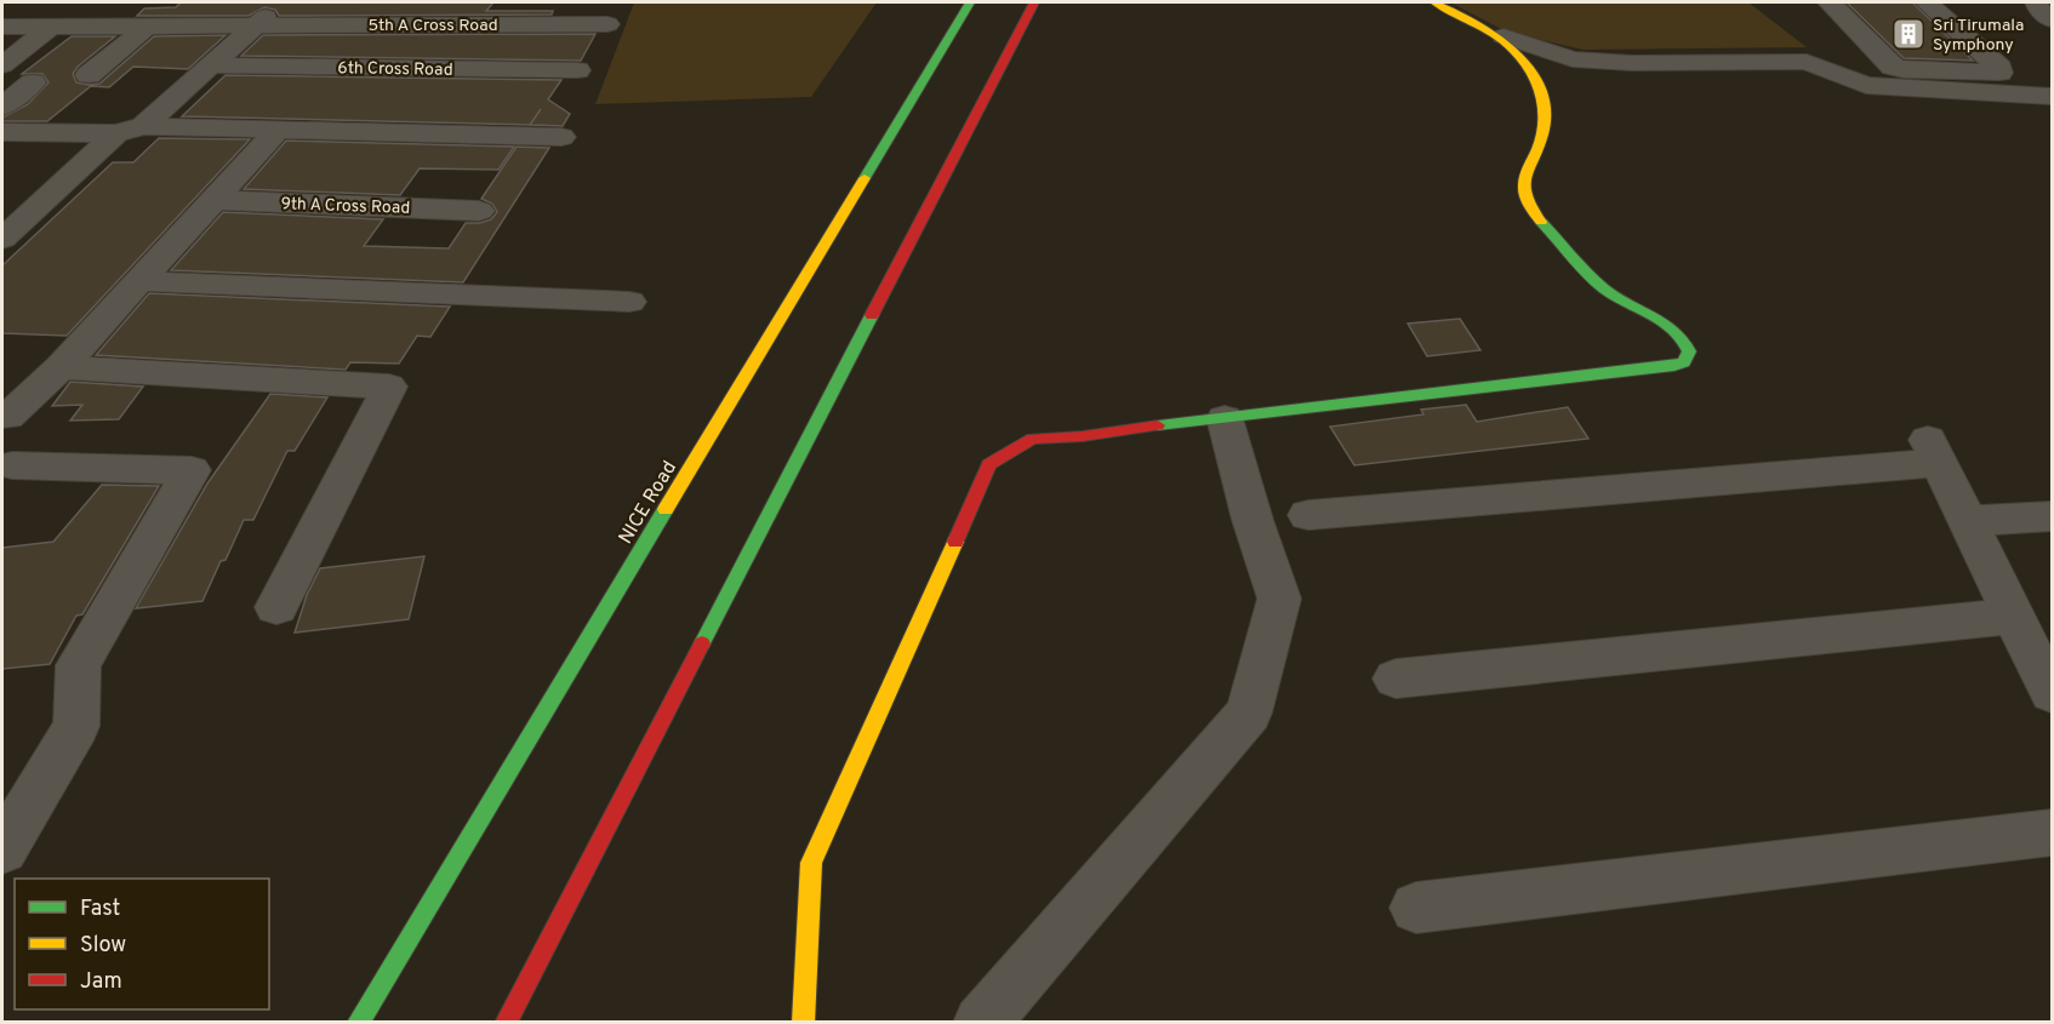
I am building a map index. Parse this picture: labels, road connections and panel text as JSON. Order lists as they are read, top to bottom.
{
  "streets": {
    "main road": ["NICE Road"],
    "street": ["5th A Cross Road", "6th Cross Road", "9th A Cross Road"]
  },
  "places": {
    "building": ["Sri Tirumala Symphony"]
  },
  "legend": ["Fast", "Slow", "Jam"]
}
